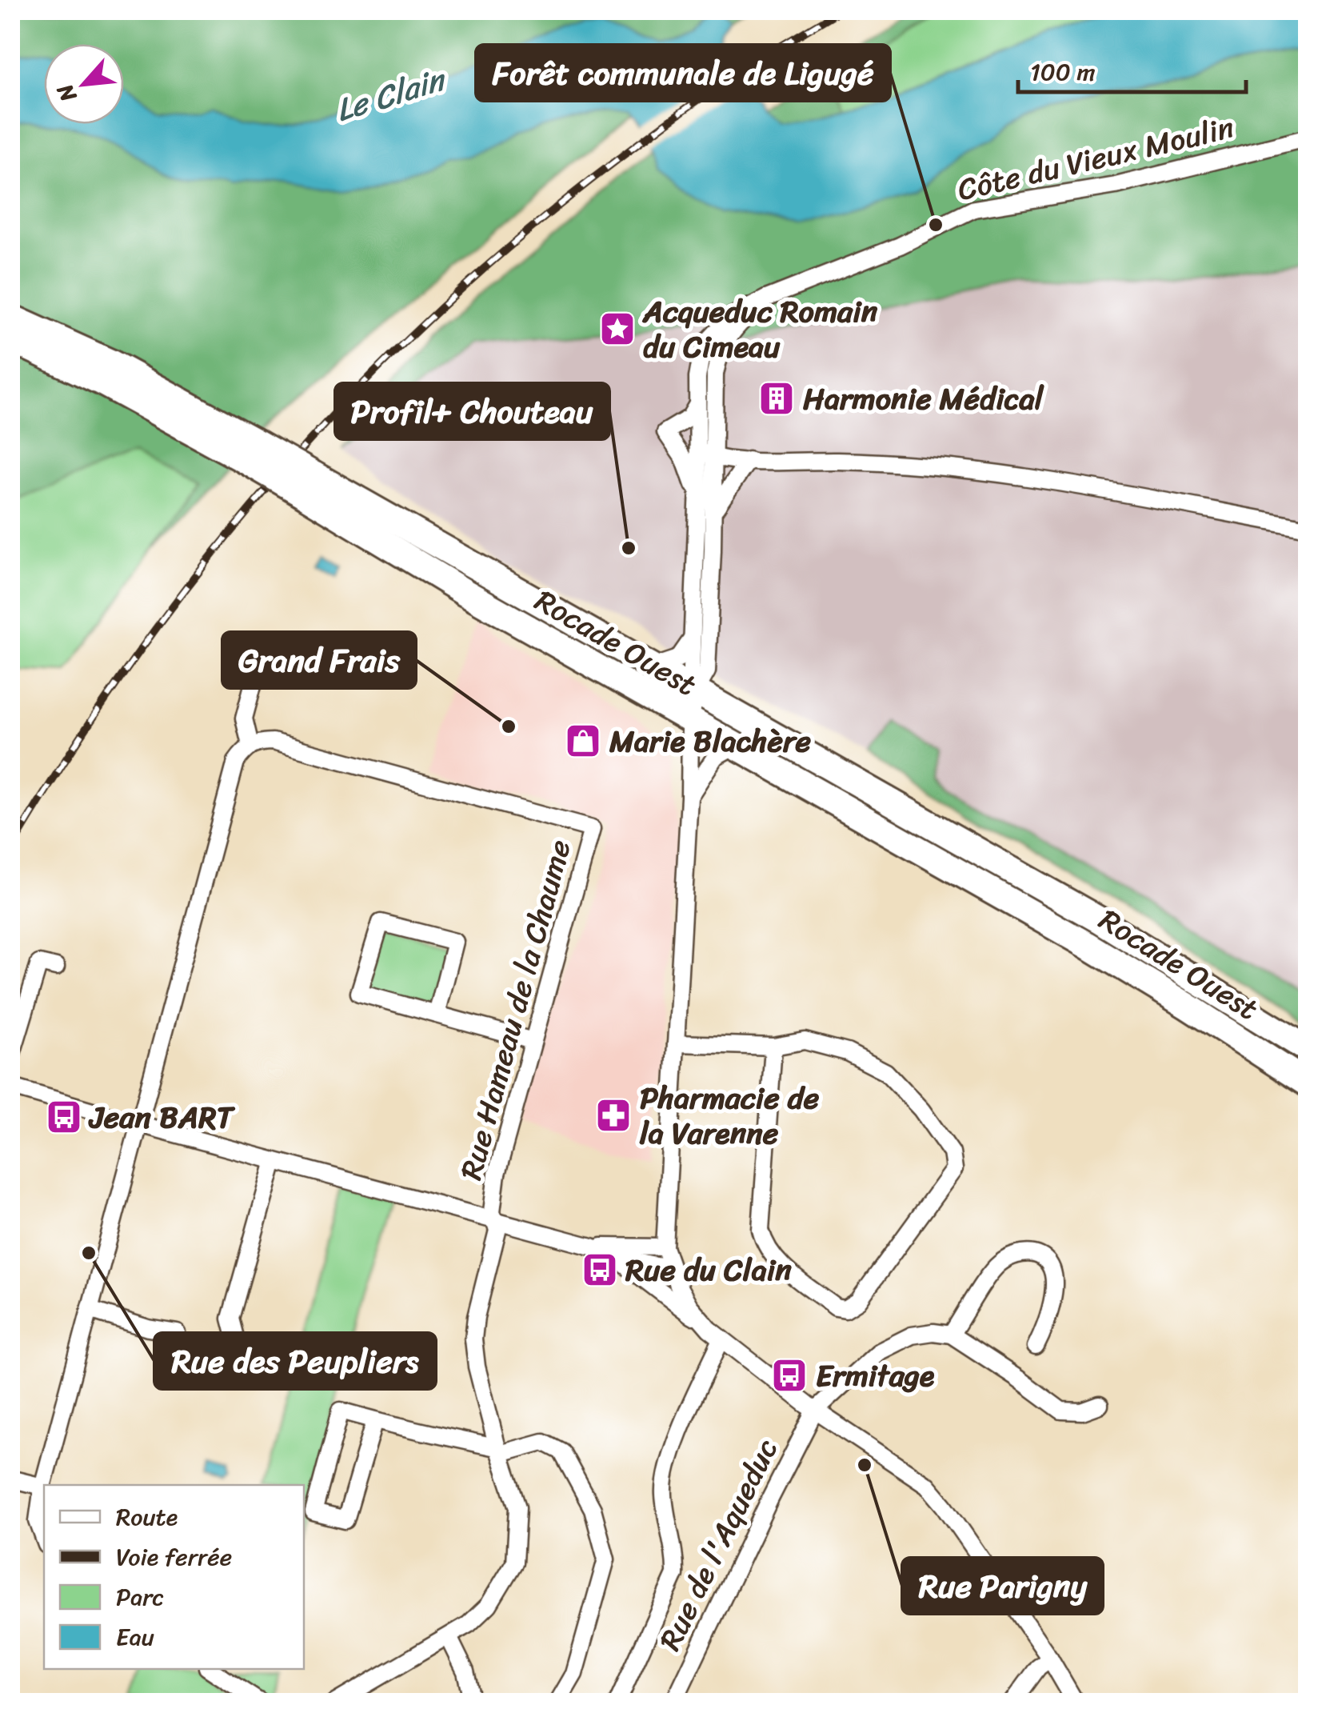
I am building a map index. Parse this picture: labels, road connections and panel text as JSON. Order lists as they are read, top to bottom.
{
  "streets": {
    "main road": ["Rocade Ouest"],
    "street": ["Côte du Vieux Moulin", "Rue Hameau de la Chaume", "Rue de l'Aqueduc"]
  },
  "crossings": [
    ["Côte du Vieux Moulin", "Rocade Ouest"]
  ],
  "water": ["Le Clain"],
  "places": {
    "other": [
      "Forêt communale de Ligugé",
      "Profil+ Chouteau",
      "Grand Frais",
      "Rue des Peupliers",
      "Rue Parigny"
    ],
    "place": ["Acqueduc Romain du Cimeau"],
    "building": ["Harmonie Médical"],
    "shop": ["Marie Blachère"],
    "pharmacy": ["Pharmacie de la Varenne"],
    "bus stop": ["Jean BART", "Rue du Clain", "Ermitage"]
  },
  "legend": [
    "Route",
    "Voie ferrée",
    "Parc",
    "Eau"
  ],
  "scale_bar": "100 m",
  "north": "bottom left"
}
